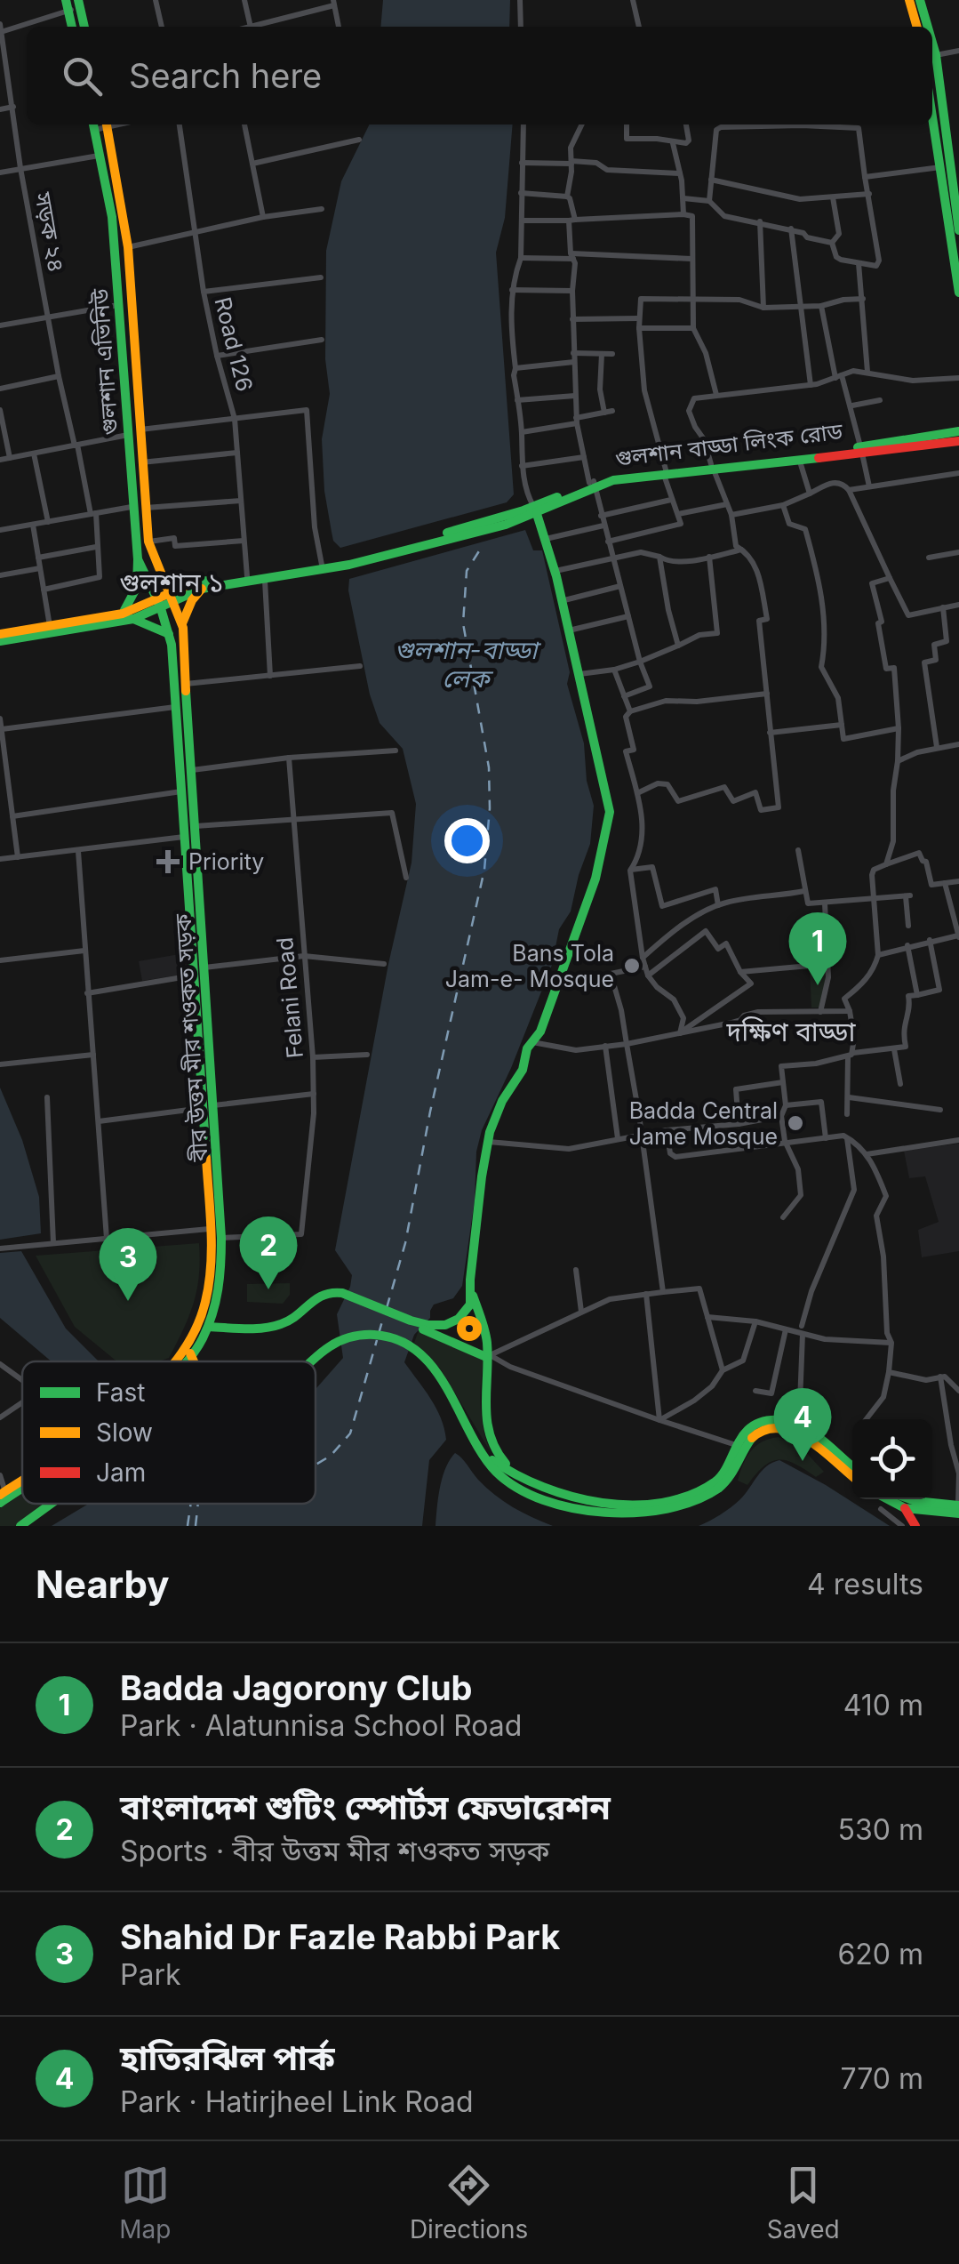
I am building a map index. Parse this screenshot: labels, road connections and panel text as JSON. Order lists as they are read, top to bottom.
{
  "streets": {
    "main road": ["গুলশান এভিনিউ", "গুলশান বাড্ডা লিংক রোড", "বীর উত্তম মীর শওকত সড়ক"],
    "street": ["সড়ক ২৪", "Road 126", "Felani Road"]
  },
  "crossings": [
    ["Road 126", "গুলশান বাড্ডা লিংক রোড"],
    ["গুলশান এভিনিউ", "বীর উত্তম মীর শওকত সড়ক"],
    ["Felani Road", "বীর উত্তম মীর শওকত সড়ক"]
  ],
  "districts": ["গুলশান ১", "দক্ষিণ বাড্ডা"],
  "water": ["গুলশান-বাড্ডা লেক"],
  "places": {
    "health": ["Priority"],
    "other": ["Bans Tola Jam-e- Mosque", "Badda Central Jame Mosque"]
  },
  "legend": ["Fast", "Slow", "Jam"],
  "page": {
    "search": "Search here",
    "pins": [
      "1",
      "2",
      "3",
      "4"
    ],
    "heading": ["Nearby", "4 results"],
    "list": [
      {
        "mark": "1",
        "name": "Badda Jagorony Club",
        "note": "Park · Alatunnisa School Road",
        "value": "410 m"
      },
      {
        "mark": "2",
        "name": "বাংলাদেশ শুটিং স্পোর্টস ফেডারেশন",
        "note": "Sports · বীর উত্তম মীর শওকত সড়ক",
        "value": "530 m"
      },
      {
        "mark": "3",
        "name": "Shahid Dr Fazle Rabbi Park",
        "note": "Park",
        "value": "620 m"
      },
      {
        "mark": "4",
        "name": "হাতিরঝিল পার্ক",
        "note": "Park · Hatirjheel Link Road",
        "value": "770 m"
      }
    ],
    "nav": ["Map", "Directions", "Saved"]
  }
}
